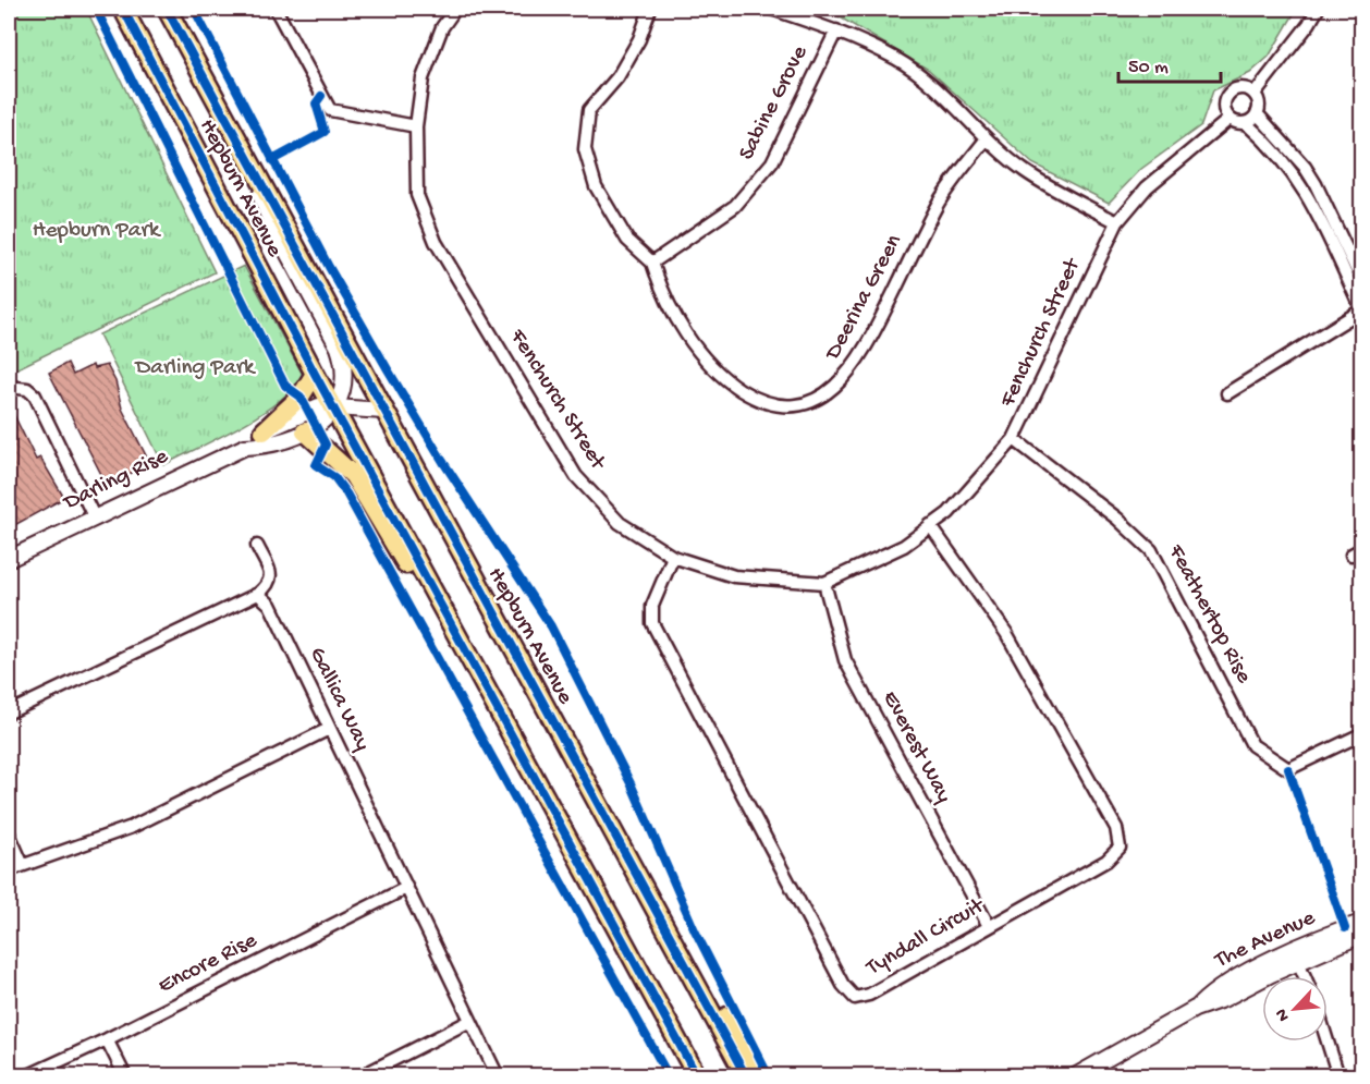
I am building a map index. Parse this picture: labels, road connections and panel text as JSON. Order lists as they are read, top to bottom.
{
  "streets": {
    "main road": ["Hepburn Avenue"],
    "street": [
      "Sabine Grove",
      "Deerina Green",
      "Fenchurch Street",
      "Darling Rise",
      "Feathertop Rise",
      "Gallica Way",
      "Everest Way",
      "Tyndall Circuit",
      "The Avenue",
      "Encore Rise"
    ]
  },
  "crossings": [
    ["Sabine Grove", "Deerina Green"],
    ["Hepburn Avenue", "Darling Rise"],
    ["Fenchurch Street", "Feathertop Rise"],
    ["Fenchurch Street", "Everest Way"],
    ["Fenchurch Street", "Tyndall Circuit"],
    ["Gallica Way", "Encore Rise"],
    ["Everest Way", "Tyndall Circuit"]
  ],
  "parks": ["Hepburn Park", "Darling Park"],
  "scale_bar": "50 m",
  "north": "bottom left"
}
